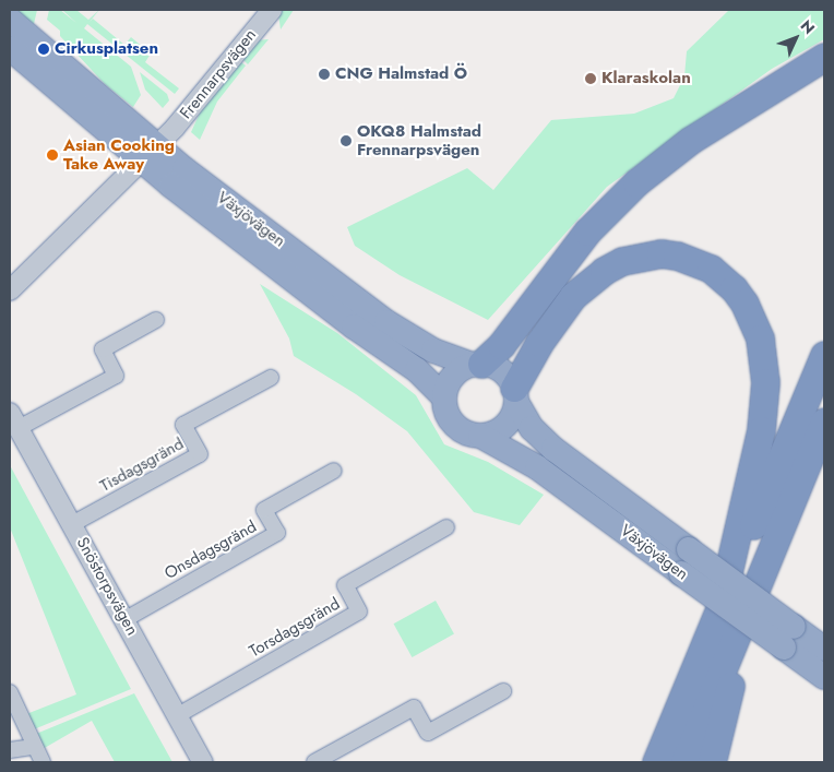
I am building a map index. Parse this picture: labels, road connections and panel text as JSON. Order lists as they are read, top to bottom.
{
  "streets": {
    "highway": ["Växjövägen"],
    "street": [
      "Frennarpsvägen",
      "Tisdagsgränd",
      "Onsdagsgränd",
      "Snöstorpsvägen",
      "Torsdagsgränd"
    ]
  },
  "crossings": [
    ["Frennarpsvägen", "Växjövägen"],
    ["Tisdagsgränd", "Snöstorpsvägen"],
    ["Onsdagsgränd", "Snöstorpsvägen"],
    ["Snöstorpsvägen", "Torsdagsgränd"]
  ],
  "places": [
    "Cirkusplatsen",
    "CNG Halmstad Ö",
    "Klaraskolan",
    "OKQ8 Halmstad Frennarpsvägen",
    "Asian Cooking Take Away"
  ],
  "north": "top right"
}
